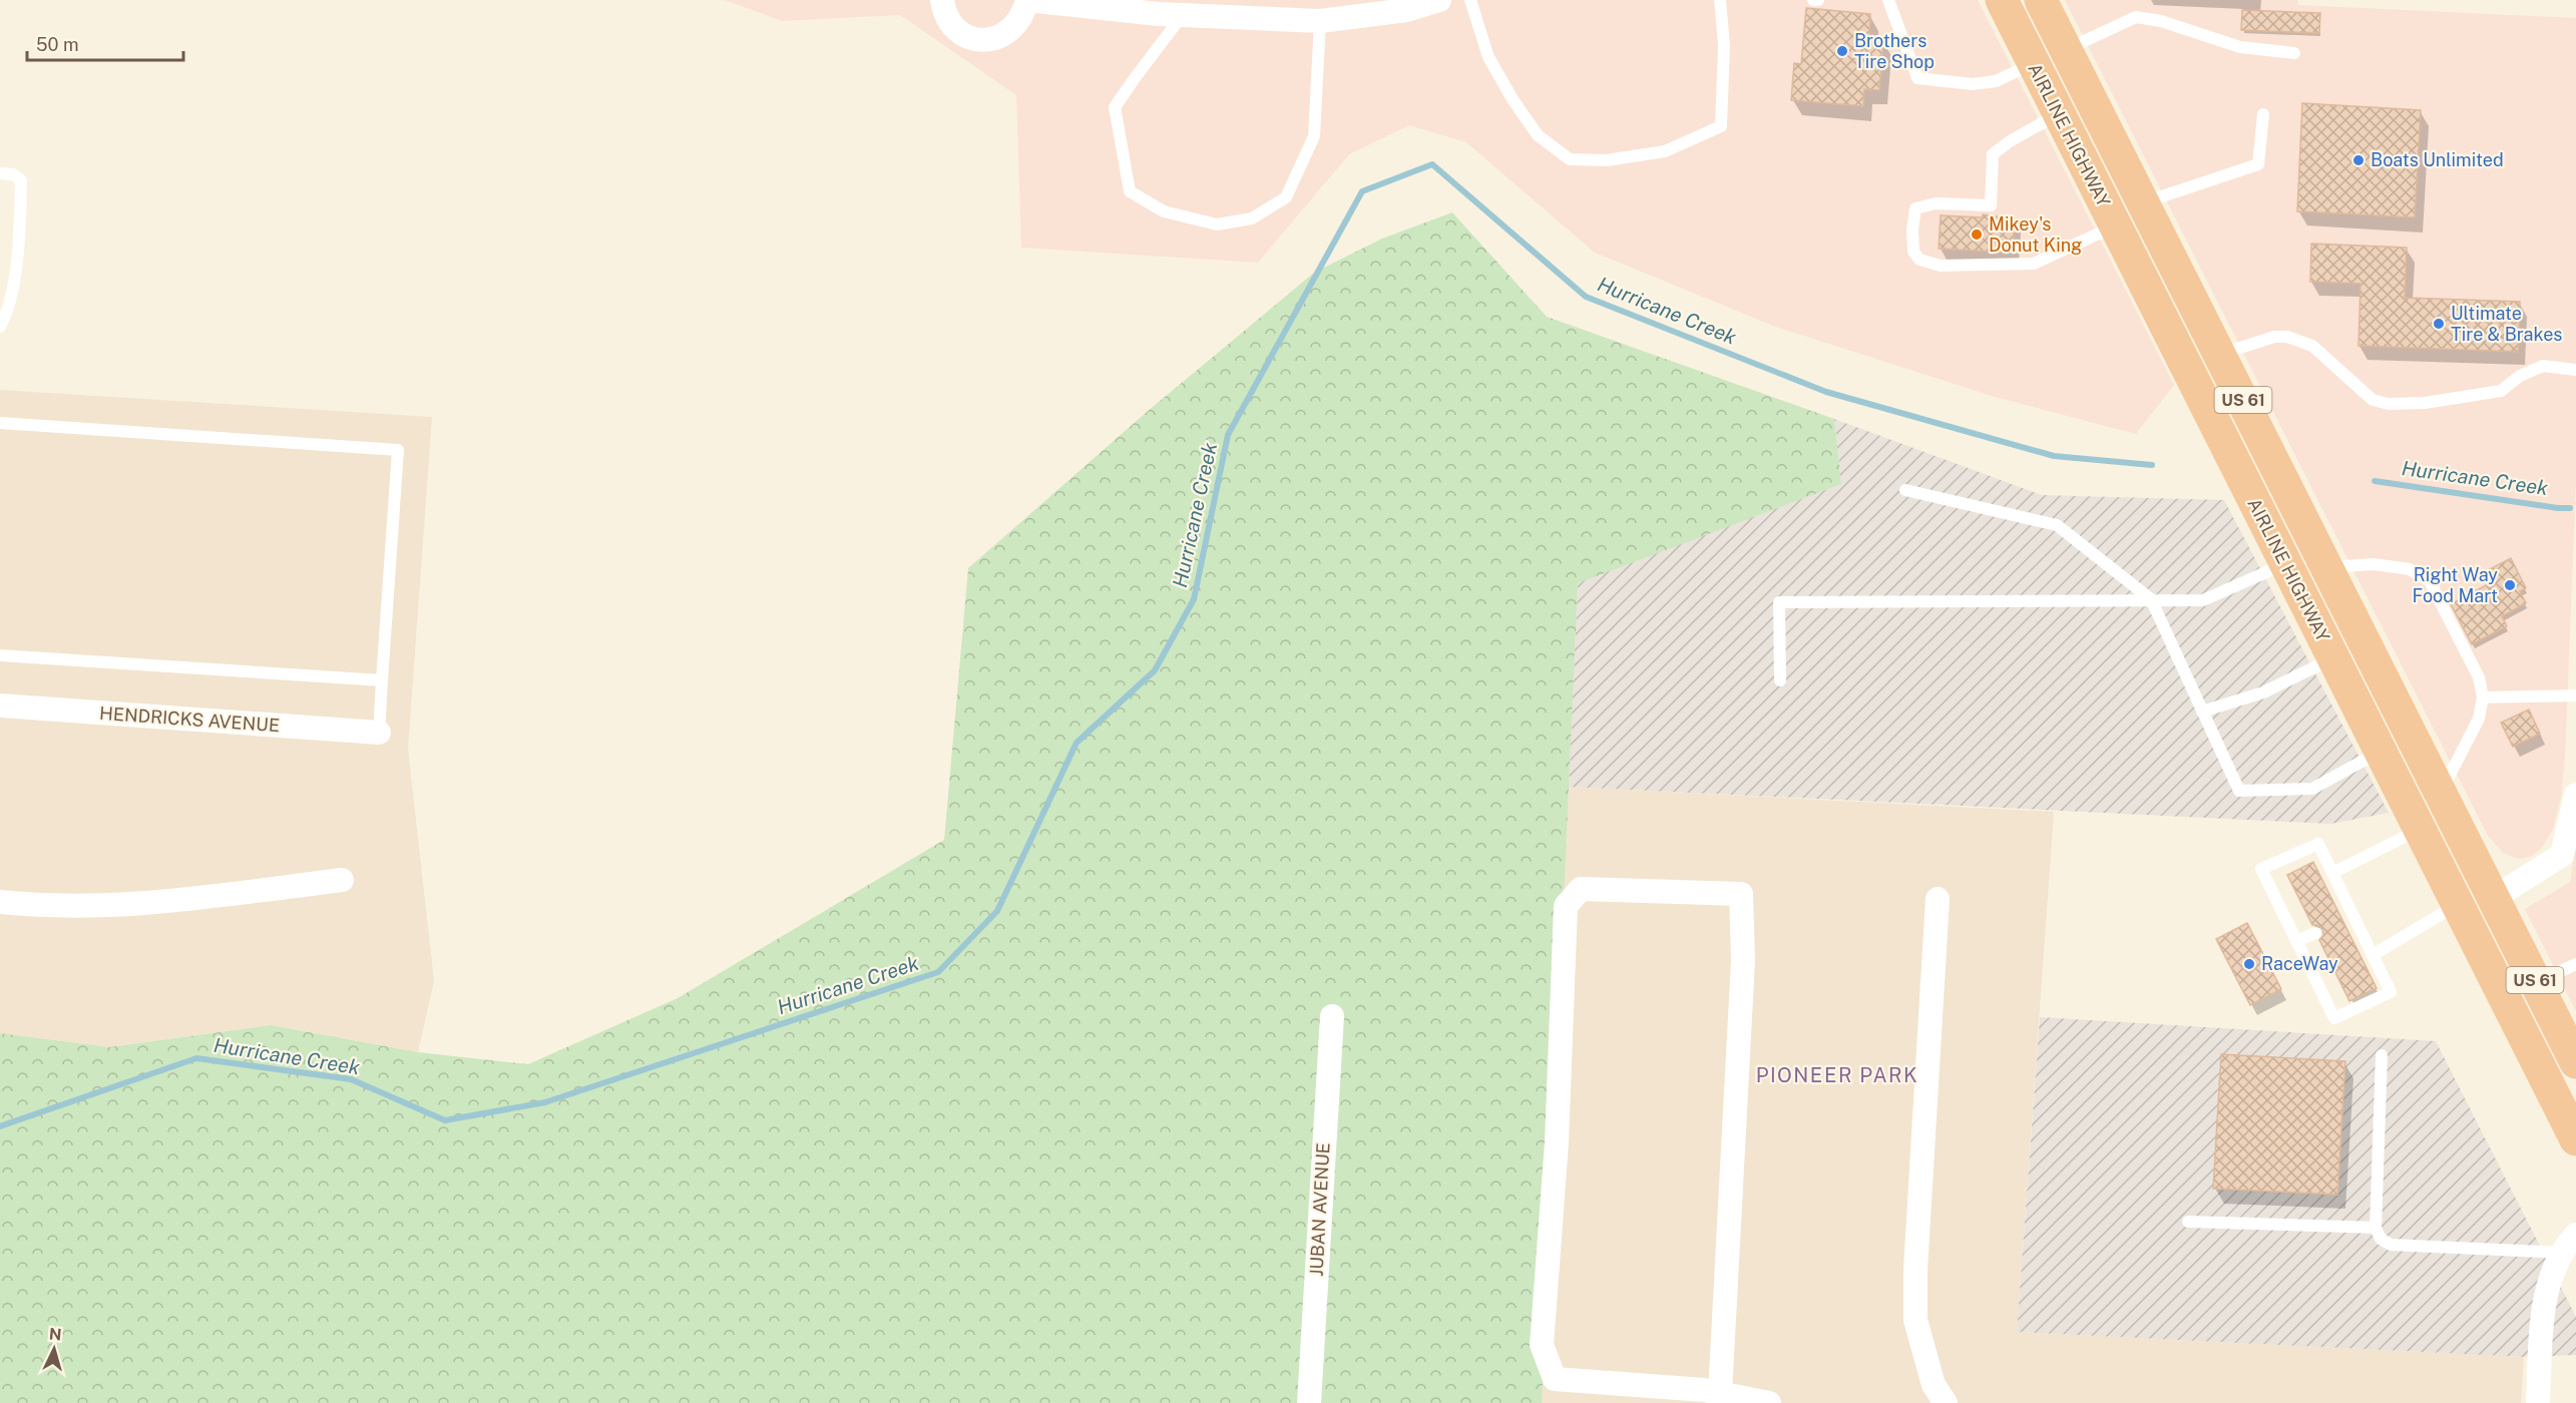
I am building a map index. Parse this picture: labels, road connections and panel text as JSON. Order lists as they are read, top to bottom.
{
  "streets": {
    "highway": ["AIRLINE HIGHWAY", "US 61"],
    "street": ["HENDRICKS AVENUE", "JUBAN AVENUE"]
  },
  "districts": ["PIONEER PARK"],
  "water": ["Hurricane Creek"],
  "places": [
    "Brothers Tire Shop",
    "Boats Unlimited",
    "Mikey's Donut King",
    "Ultimate Tire & Brakes",
    "Right Way Food Mart",
    "RaceWay"
  ],
  "scale_bar": "50 m",
  "north": "top"
}
